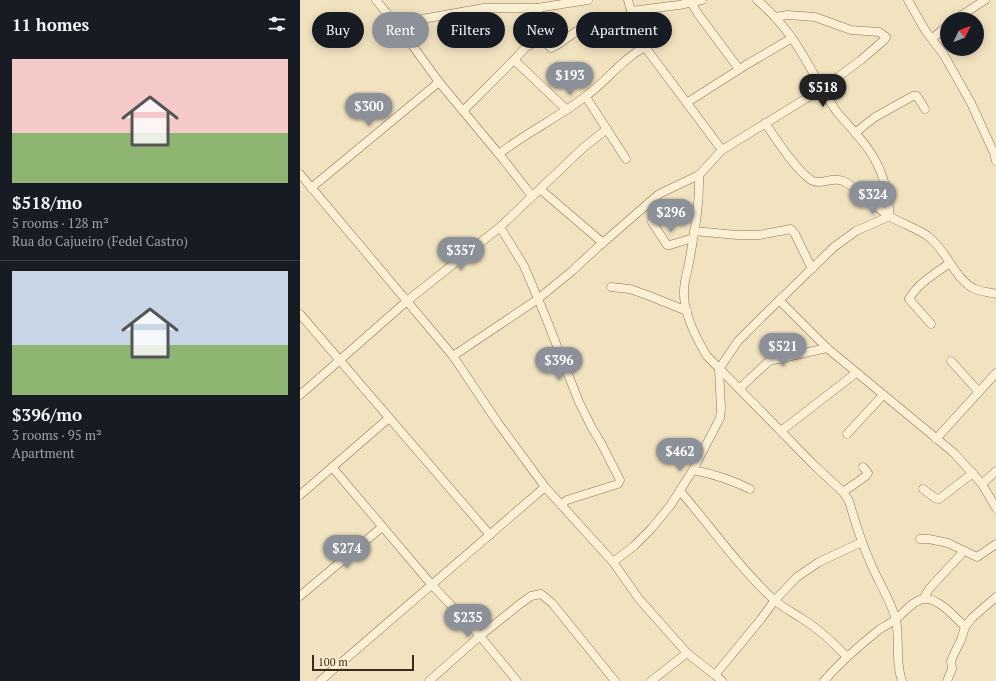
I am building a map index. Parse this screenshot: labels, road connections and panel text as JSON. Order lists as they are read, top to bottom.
{
  "scale_bar": "100 m",
  "north": "top right",
  "page": {
    "heading": "11 homes",
    "chip": [
      "Buy",
      "Rent",
      "Filters",
      "New",
      "Apartment"
    ],
    "list": [
      {
        "name": "$518/mo",
        "note": "5 rooms · 128 m² · Rua do Cajueiro (Fedel Castro)"
      },
      {
        "name": "$396/mo",
        "note": "3 rooms · 95 m² · Apartment"
      }
    ],
    "price": [
      "$193",
      "$518",
      "$300",
      "$324",
      "$296",
      "$357",
      "$521",
      "$396",
      "$462",
      "$274",
      "$235"
    ],
    "scale": "100 m"
  }
}
